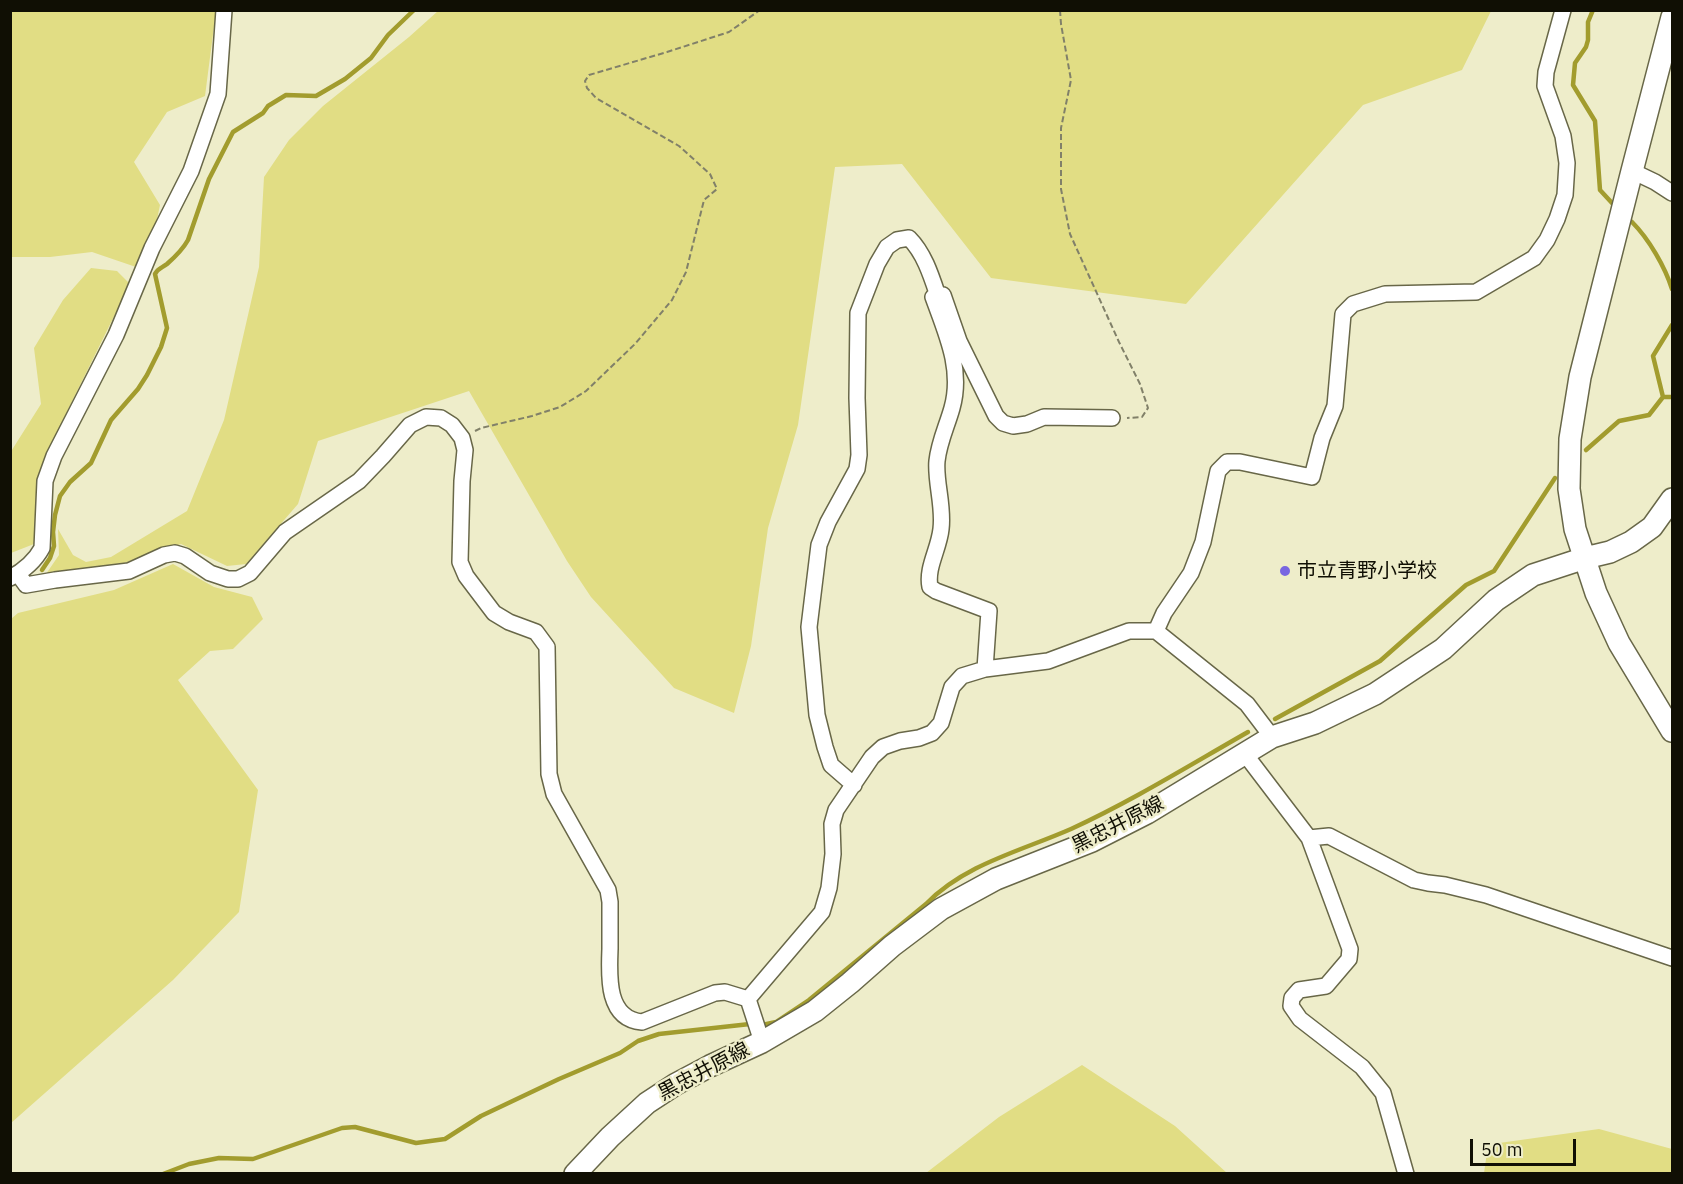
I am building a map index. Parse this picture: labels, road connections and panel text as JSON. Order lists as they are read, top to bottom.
{
  "streets": {
    "main road": ["黒忠井原線"]
  },
  "places": ["市立青野小学校"],
  "scale_bar": "50 m"
}
